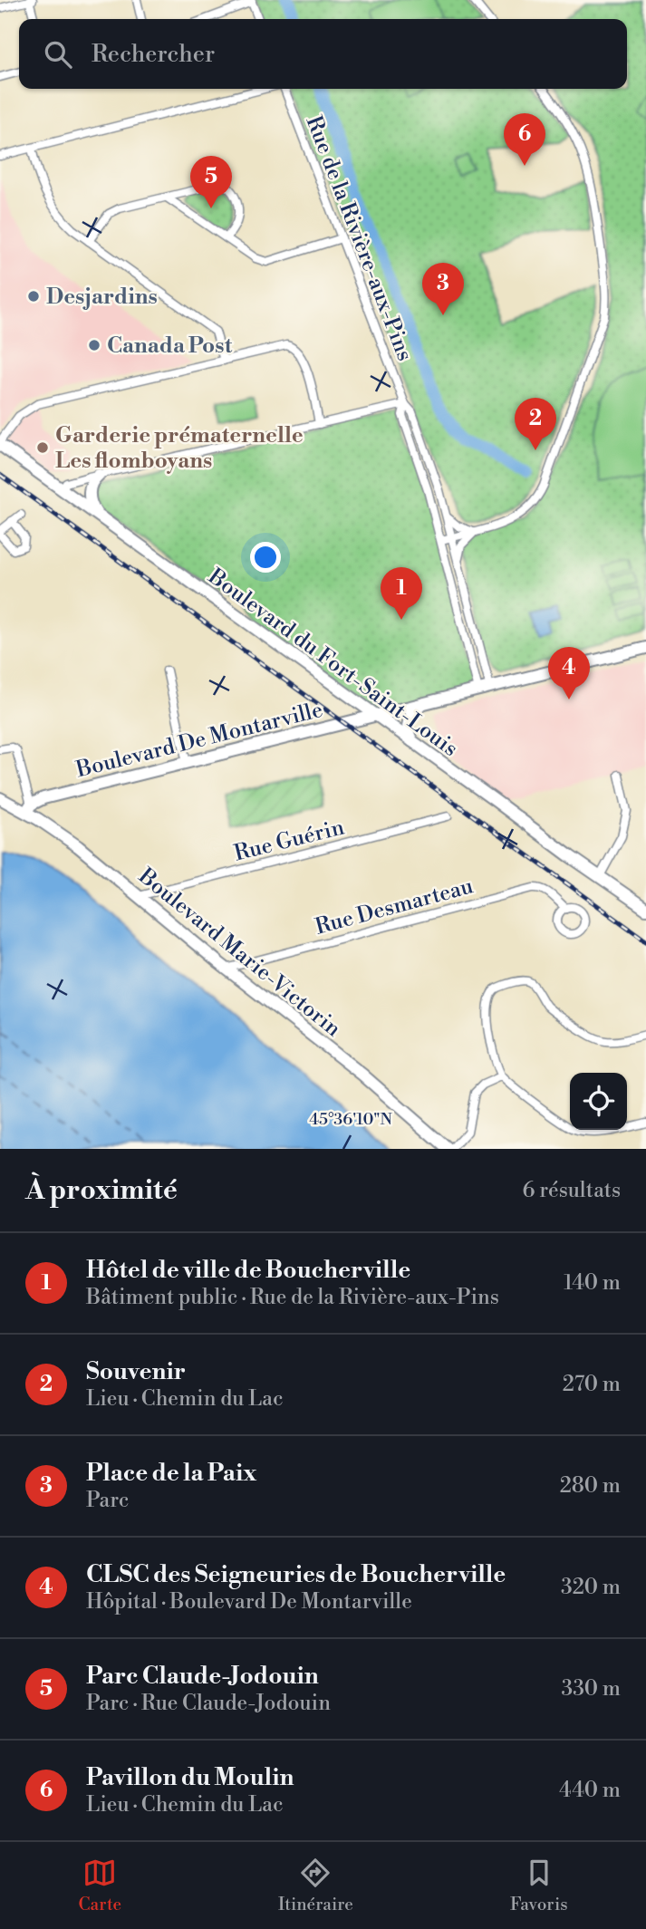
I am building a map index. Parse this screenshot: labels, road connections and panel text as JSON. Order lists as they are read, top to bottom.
{
  "streets": {
    "street": [
      "Rue de la Rivière-aux-Pins",
      "Boulevard du Fort-Saint-Louis",
      "Boulevard De Montarville",
      "Rue Guérin",
      "Rue Desmarteau",
      "Boulevard Marie-Victorin"
    ]
  },
  "crossings": [
    ["Rue de la Rivière-aux-Pins", "Boulevard De Montarville"],
    ["Boulevard du Fort-Saint-Louis", "Boulevard De Montarville"],
    ["Boulevard De Montarville", "Boulevard Marie-Victorin"],
    ["Rue Guérin", "Boulevard Marie-Victorin"],
    ["Rue Desmarteau", "Boulevard Marie-Victorin"]
  ],
  "places": ["Desjardins", "Canada Post", "Garderie prématernelle Les flomboyans"],
  "page": {
    "search": "Rechercher",
    "pins": [
      "6",
      "5",
      "3",
      "2",
      "1",
      "4"
    ],
    "heading": ["À proximité", "6 résultats"],
    "list": [
      {
        "mark": "1",
        "name": "Hôtel de ville de Boucherville",
        "note": "Bâtiment public · Rue de la Rivière-aux-Pins",
        "value": "140 m"
      },
      {
        "mark": "2",
        "name": "Souvenir",
        "note": "Lieu · Chemin du Lac",
        "value": "270 m"
      },
      {
        "mark": "3",
        "name": "Place de la Paix",
        "note": "Parc",
        "value": "280 m"
      },
      {
        "mark": "4",
        "name": "CLSC des Seigneuries de Boucherville",
        "note": "Hôpital · Boulevard De Montarville",
        "value": "320 m"
      },
      {
        "mark": "5",
        "name": "Parc Claude-Jodouin",
        "note": "Parc · Rue Claude-Jodouin",
        "value": "330 m"
      },
      {
        "mark": "6",
        "name": "Pavillon du Moulin",
        "note": "Lieu · Chemin du Lac",
        "value": "440 m"
      }
    ],
    "nav": ["Carte", "Itinéraire", "Favoris"]
  },
  "coordinates": ["45°36'10\"N"]
}
